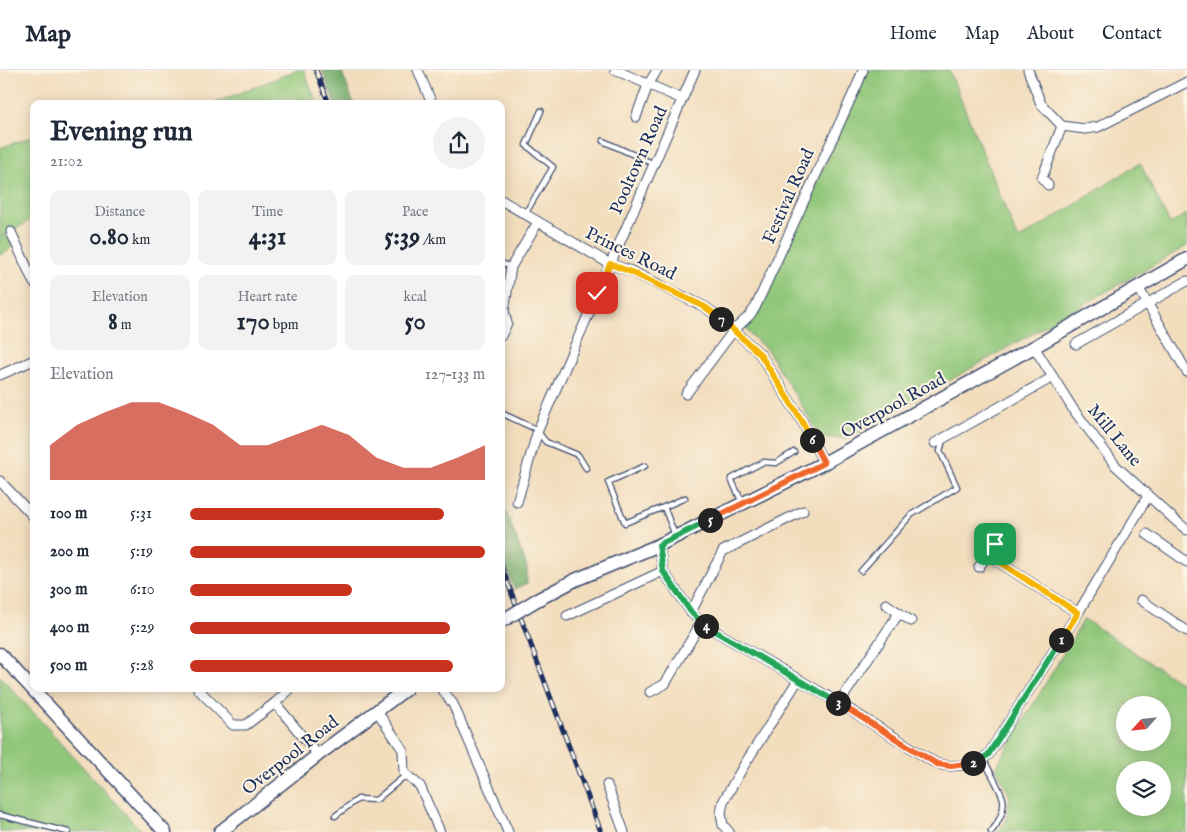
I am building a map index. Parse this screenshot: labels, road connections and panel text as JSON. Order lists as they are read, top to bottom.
{
  "streets": {
    "main road": ["Overpool Road"],
    "street": [
      "Pooltown Road",
      "Festival Road",
      "Princes Road",
      "Mill Lane"
    ]
  },
  "crossings": [
    ["Pooltown Road", "Princes Road"],
    ["Festival Road", "Princes Road"],
    ["Princes Road", "Overpool Road"],
    ["Overpool Road", "Mill Lane"]
  ],
  "north": "bottom left",
  "page": {
    "header": "Map",
    "nav": [
      "Home",
      "Map",
      "About",
      "Contact"
    ],
    "heading": ["Evening run", "21:02"],
    "stats": [
      ["Distance", "0.80 km"],
      ["Time", "4:31"],
      ["Pace", "5:39 /km"],
      ["Elevation", "8 m"],
      ["Heart rate", "170 bpm"],
      ["kcal", "50"]
    ],
    "pins": [
      "7",
      "6",
      "5",
      "4",
      "1",
      "3",
      "2"
    ],
    "chart": ["Elevation", "127–133 m"],
    "list": [
      {
        "name": "100 m",
        "note": "5:31"
      },
      {
        "name": "200 m",
        "note": "5:19"
      },
      {
        "name": "300 m",
        "note": "6:10"
      },
      {
        "name": "400 m",
        "note": "5:29"
      },
      {
        "name": "500 m",
        "note": "5:28"
      }
    ]
  }
}
